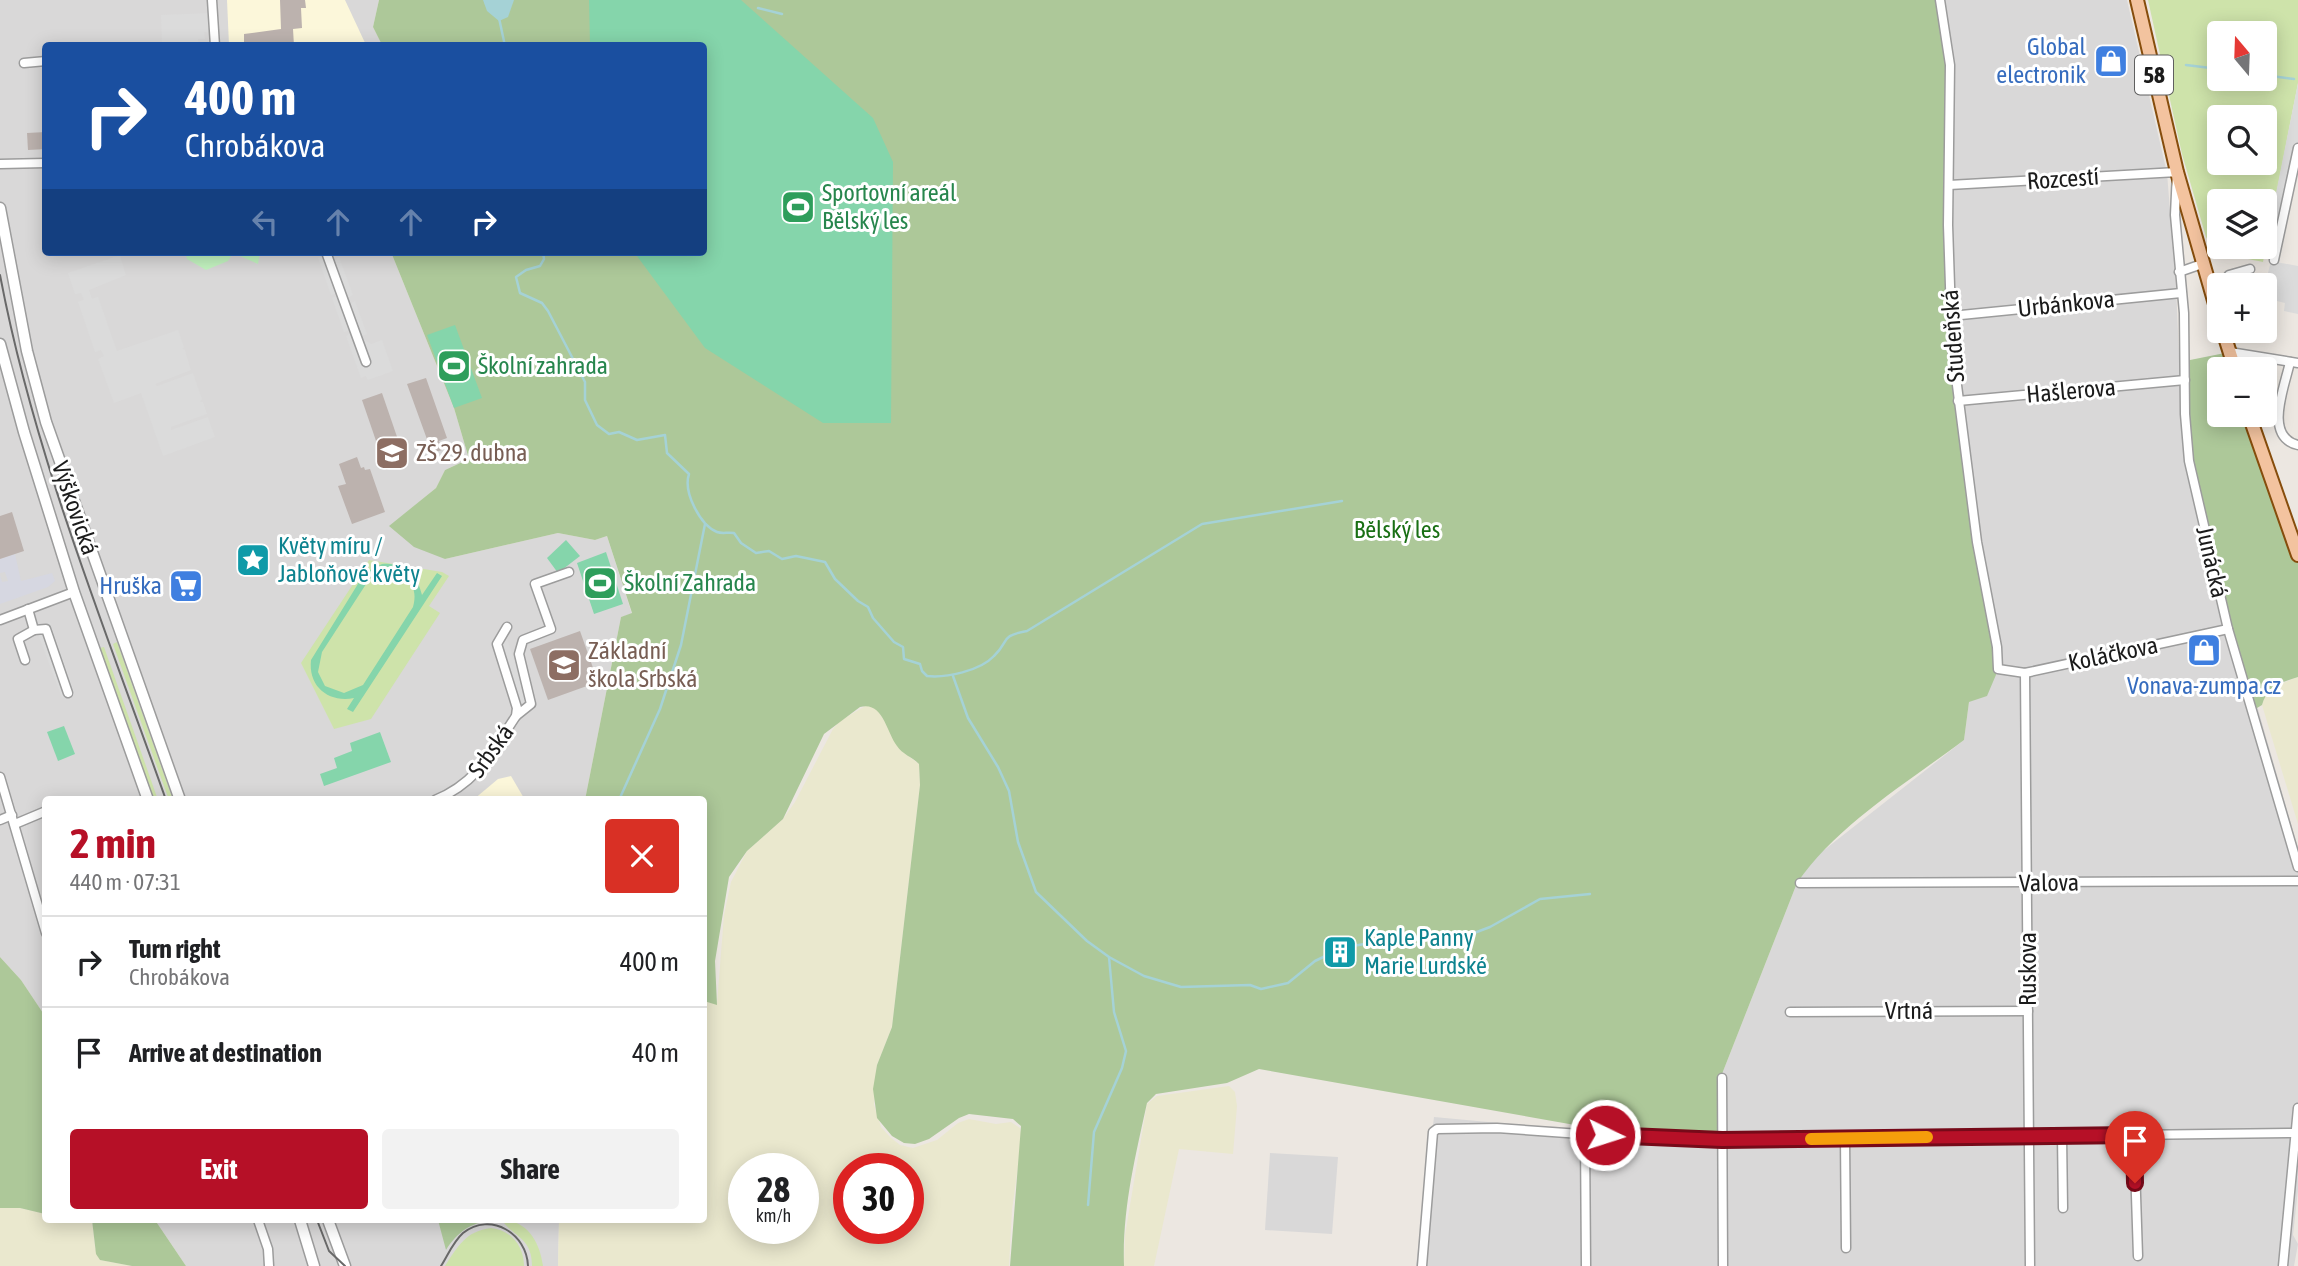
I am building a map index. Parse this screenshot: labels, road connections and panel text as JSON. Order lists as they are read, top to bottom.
{
  "streets": {
    "main road": ["58"],
    "street": [
      "Rozcestí",
      "Urbánkova",
      "Studeňská",
      "Hašlerova",
      "Výškovická",
      "Junácká",
      "Koláčkova",
      "Srbská",
      "Valova",
      "Ruskova",
      "Vrtná"
    ]
  },
  "crossings": [
    ["58", "Rozcestí"],
    ["58", "Junácká"],
    ["Rozcestí", "Studeňská"],
    ["Rozcestí", "Junácká"],
    ["Urbánkova", "Studeňská"],
    ["Urbánkova", "Junácká"],
    ["Studeňská", "Hašlerova"],
    ["Studeňská", "Koláčkova"],
    ["Hašlerova", "Junácká"],
    ["Junácká", "Koláčkova"],
    ["Koláčkova", "Ruskova"],
    ["Valova", "Ruskova"],
    ["Ruskova", "Vrtná"]
  ],
  "parks": ["Bělský les"],
  "places": {
    "shop": ["Global electronik", "Vonava-zumpa.cz"],
    "sports": ["Sportovní areál Bělský les", "Školní zahrada", "Školní Zahrada"],
    "school or university": ["ZŠ 29. dubna", "Základní škola Srbská"],
    "place": ["Květy míru / Jabloňové květy"],
    "supermarket": ["Hruška"],
    "building": ["Kaple Panny Marie Lurdské"]
  },
  "north": "top",
  "page": {
    "map_buttons": ["+", "−"],
    "turn": ["400 m", "Chrobákova"],
    "heading": ["2 min", "440 m · 07:31"],
    "list": [
      {
        "name": "Turn right",
        "note": "Chrobákova",
        "value": "400 m"
      },
      {
        "name": "Arrive at destination",
        "value": "40 m"
      }
    ],
    "buttons": ["Exit", "Share"],
    "speed": "28 km/h",
    "limit": "30"
  }
}
